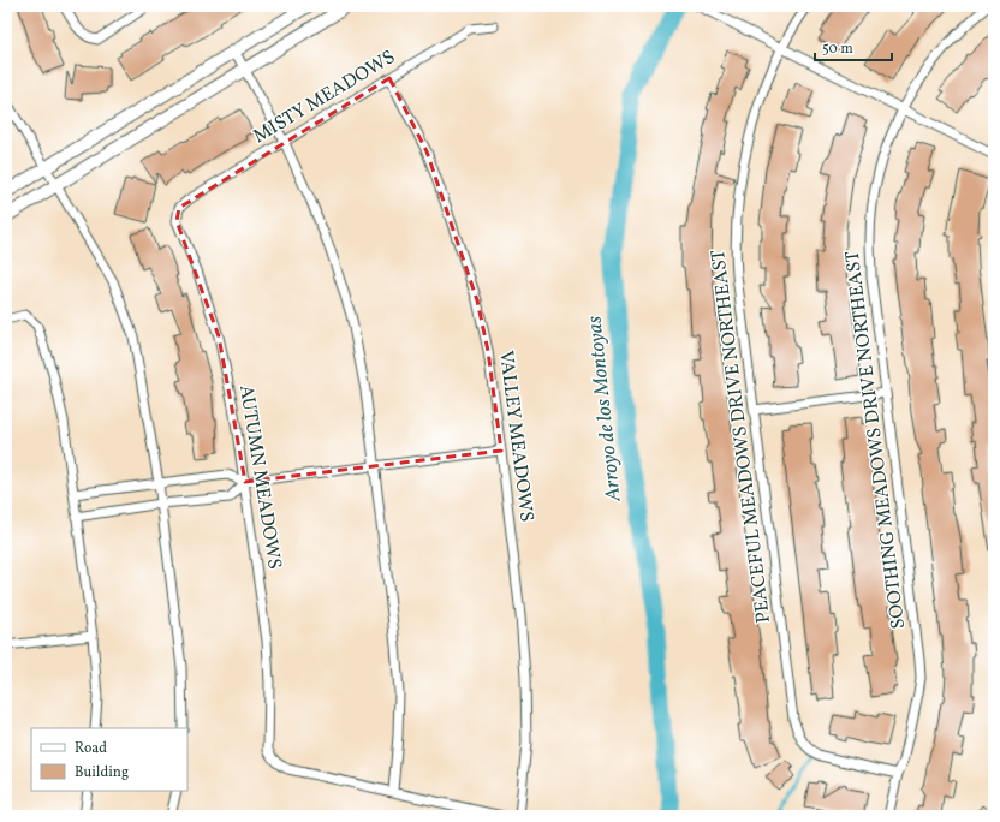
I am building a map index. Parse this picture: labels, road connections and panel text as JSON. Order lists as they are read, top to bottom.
{
  "streets": {
    "street": [
      "MISTY MEADOWS",
      "VALLEY MEADOWS",
      "PEACEFUL MEADOWS DRIVE NORTHEAST",
      "SOOTHING MEADOWS DRIVE NORTHEAST",
      "AUTUMN MEADOWS"
    ]
  },
  "crossings": [
    ["MISTY MEADOWS", "VALLEY MEADOWS"],
    ["MISTY MEADOWS", "AUTUMN MEADOWS"],
    ["PEACEFUL MEADOWS DRIVE NORTHEAST", "SOOTHING MEADOWS DRIVE NORTHEAST"]
  ],
  "water": ["Arroyo de los Montoyas"],
  "legend": ["Road", "Building"],
  "scale_bar": "50 m"
}
